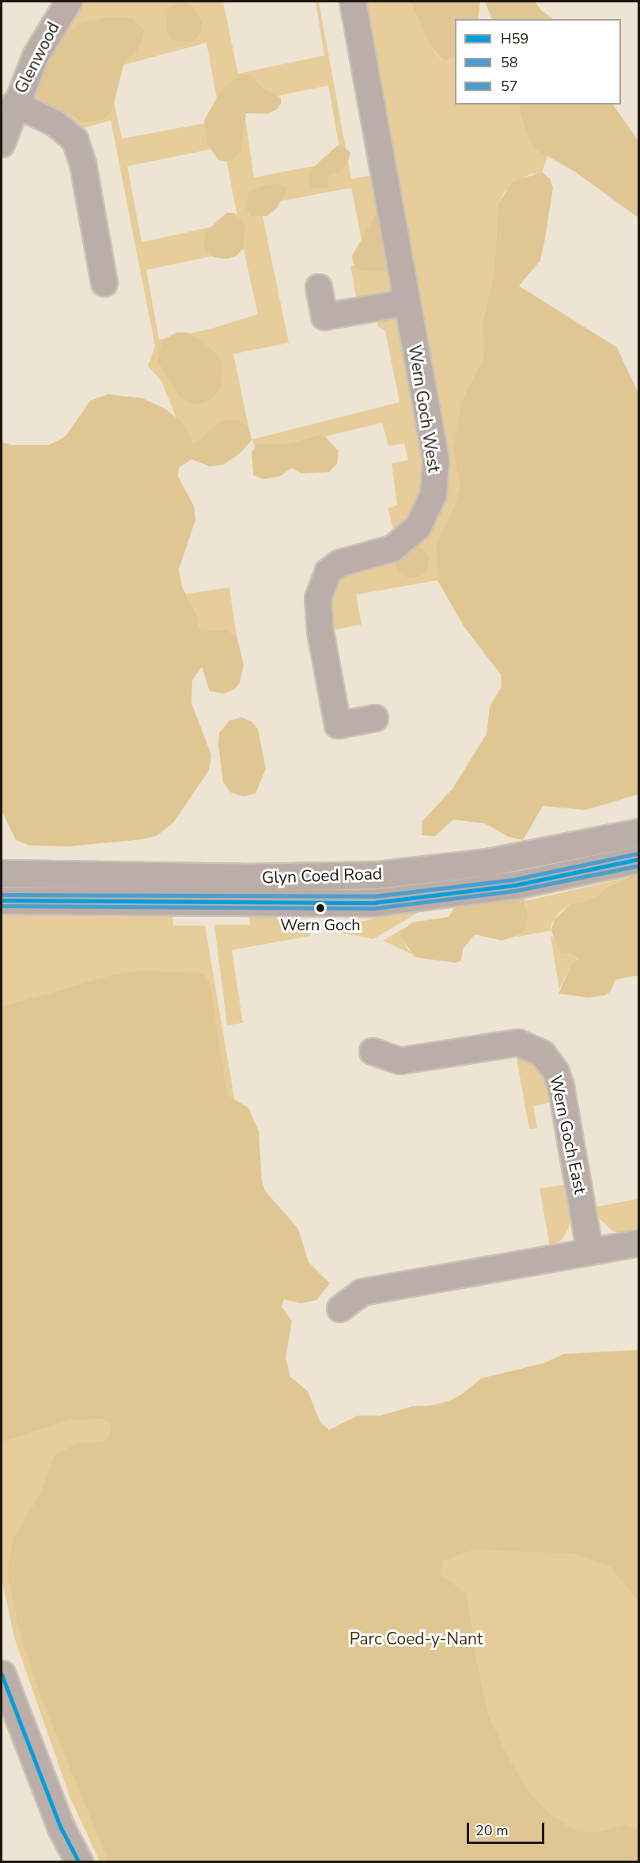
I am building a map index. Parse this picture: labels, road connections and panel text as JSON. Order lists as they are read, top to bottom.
{
  "streets": {
    "street": [
      "Glenwood",
      "Wern Goch West",
      "Glyn Coed Road",
      "Wern Goch East"
    ]
  },
  "parks": ["Parc Coed-y-Nant"],
  "places": ["Wern Goch"],
  "lines": ["transit line 57", "transit line H59", "transit line 58"],
  "legend": ["H59", "58", "57"],
  "scale_bar": "20 m"
}
